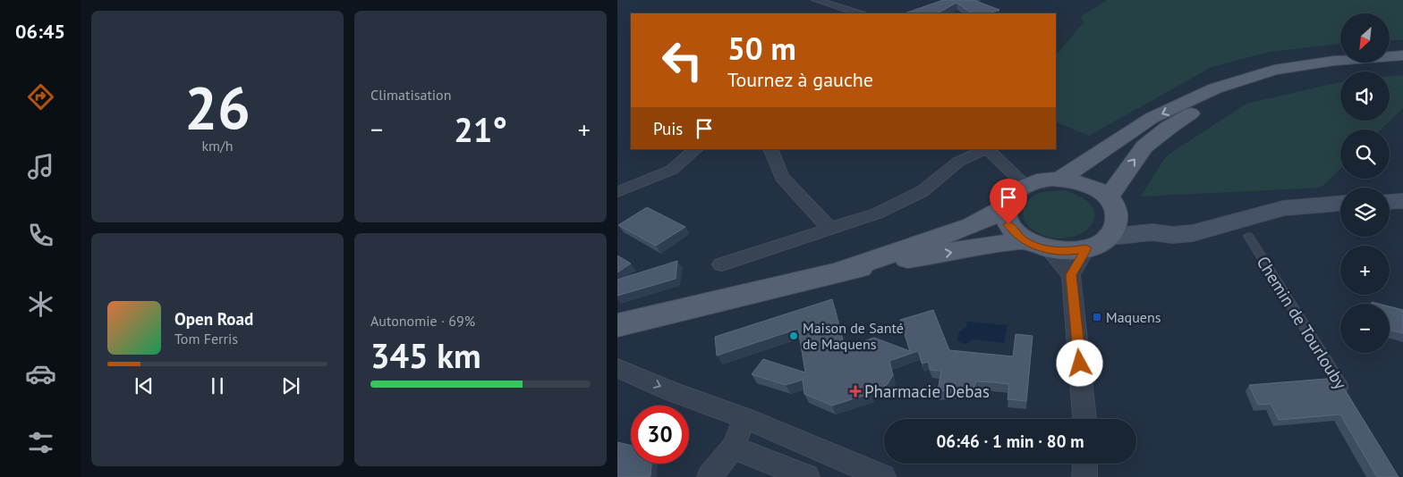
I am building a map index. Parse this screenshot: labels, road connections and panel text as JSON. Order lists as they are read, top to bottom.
{
  "streets": {
    "lane": ["Chemin de Tourlouby"]
  },
  "places": {
    "transit": ["Maquens"],
    "other": ["Maison de Santé de Maquens"],
    "health": ["Pharmacie Debas"]
  },
  "north": "bottom left",
  "page": {
    "tabs": "06:45",
    "tile": [
      ["26", "km/h"],
      "Climatisation",
      ["Autonomie · 69%", "345 km"]
    ],
    "map_buttons": ["+", "−"],
    "turn": ["50 m", "Tournez à gauche"],
    "then": "Puis",
    "heat": ["−", "21°", "+"],
    "song": ["Open Road", "Tom Ferris"],
    "limit": "30",
    "trip": "06:46 · 1 min · 80 m"
  }
}
